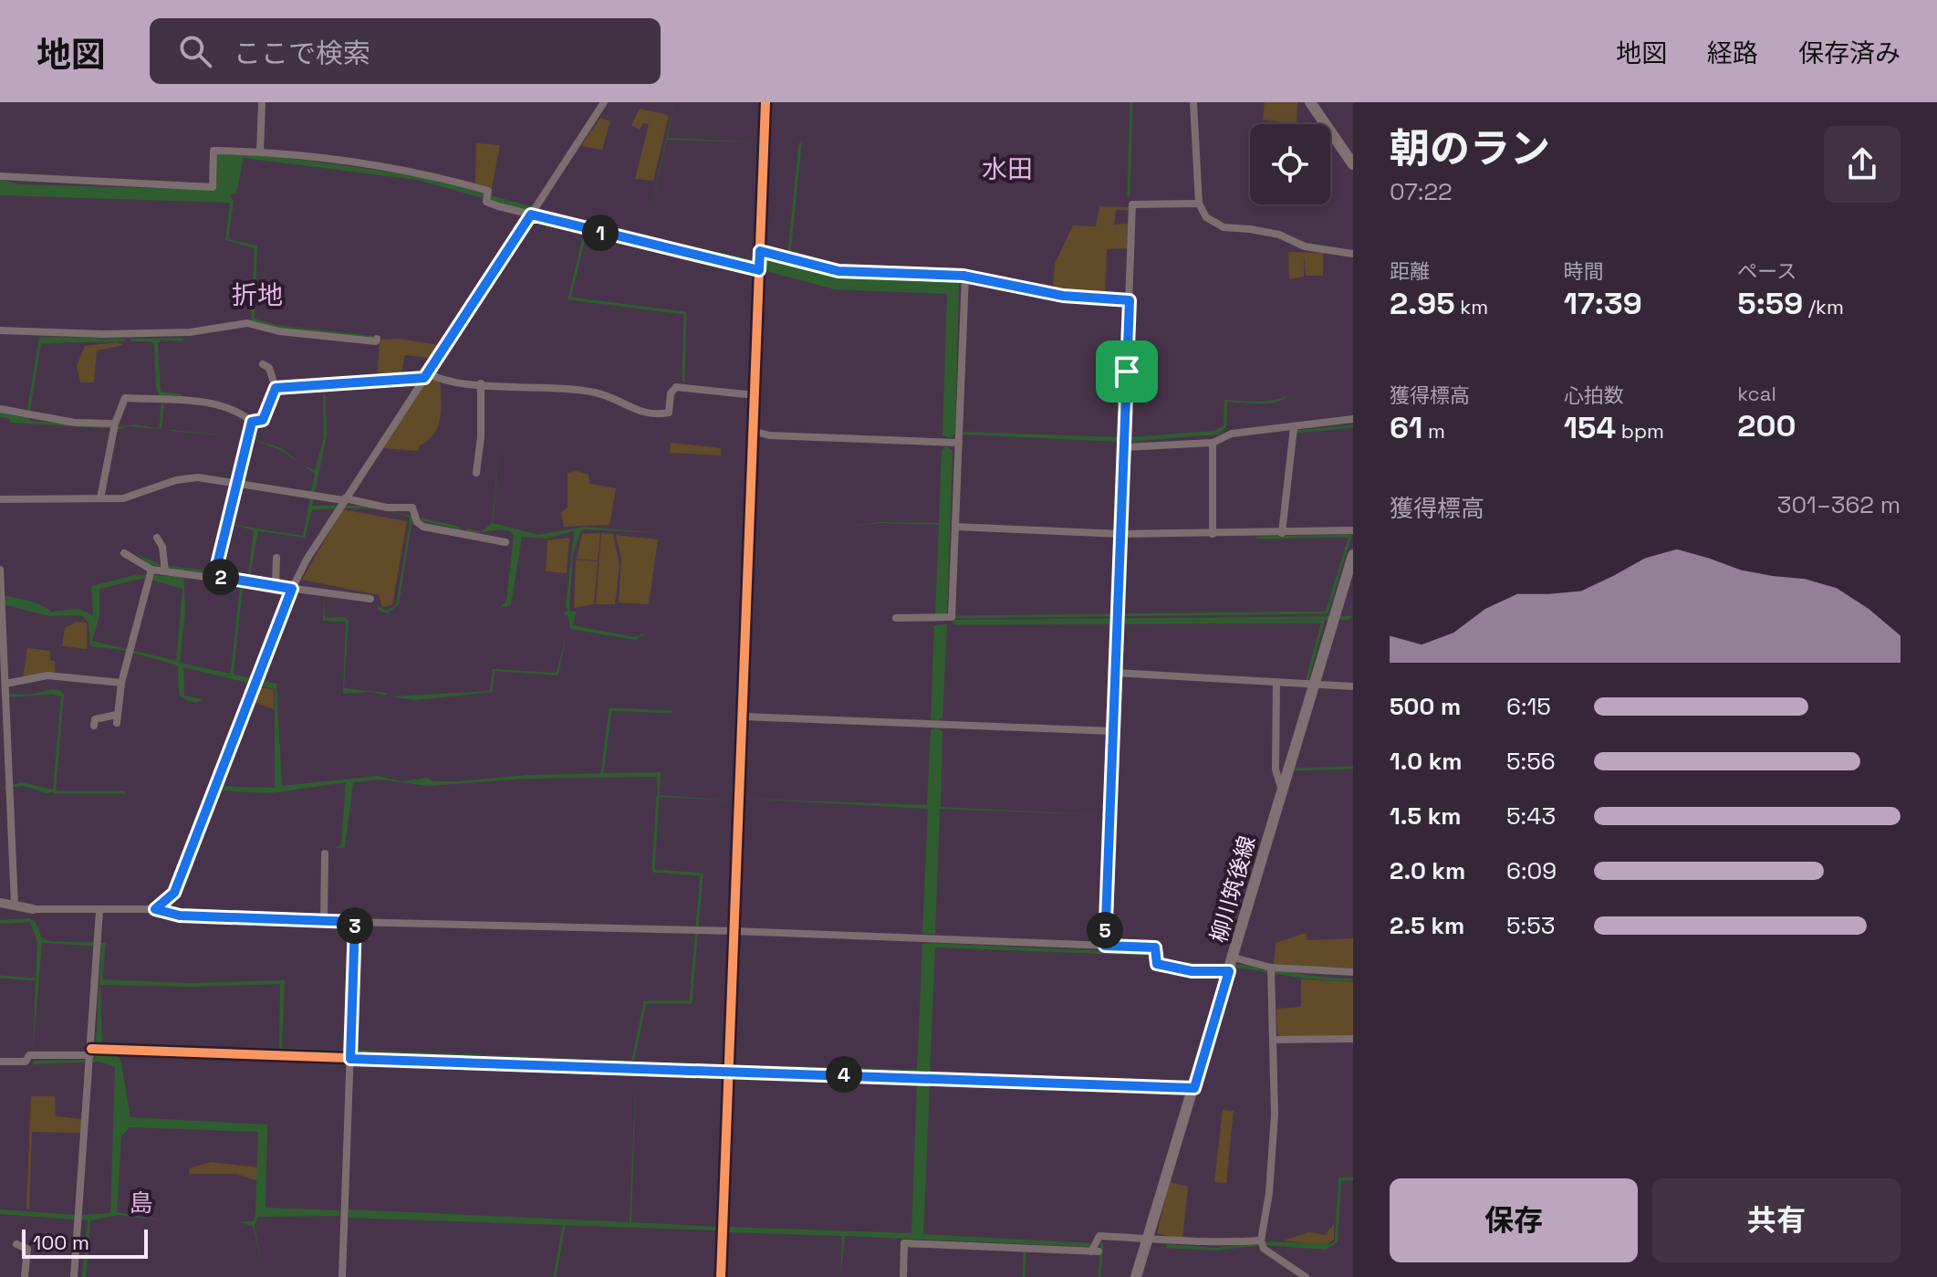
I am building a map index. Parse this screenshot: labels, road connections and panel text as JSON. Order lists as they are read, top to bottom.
{
  "streets": {
    "main road": ["柳川筑後線"]
  },
  "districts": ["水田", "折地", "島"],
  "scale_bar": "100 m",
  "page": {
    "header": "地図",
    "search": "ここで検索",
    "nav": ["地図", "経路", "保存済み"],
    "heading": ["朝のラン", "07:22"],
    "pins": [
      "1",
      "2",
      "3",
      "5",
      "4"
    ],
    "stats": [
      ["距離", "2.95 km"],
      ["時間", "17:39"],
      ["ペース", "5:59 /km"],
      ["獲得標高", "61 m"],
      ["心拍数", "154 bpm"],
      ["kcal", "200"]
    ],
    "chart": ["獲得標高", "301–362 m"],
    "list": [
      {
        "name": "500 m",
        "note": "6:15"
      },
      {
        "name": "1.0 km",
        "note": "5:56"
      },
      {
        "name": "1.5 km",
        "note": "5:43"
      },
      {
        "name": "2.0 km",
        "note": "6:09"
      },
      {
        "name": "2.5 km",
        "note": "5:53"
      }
    ],
    "buttons": ["保存", "共有"],
    "scale": "100 m"
  }
}
